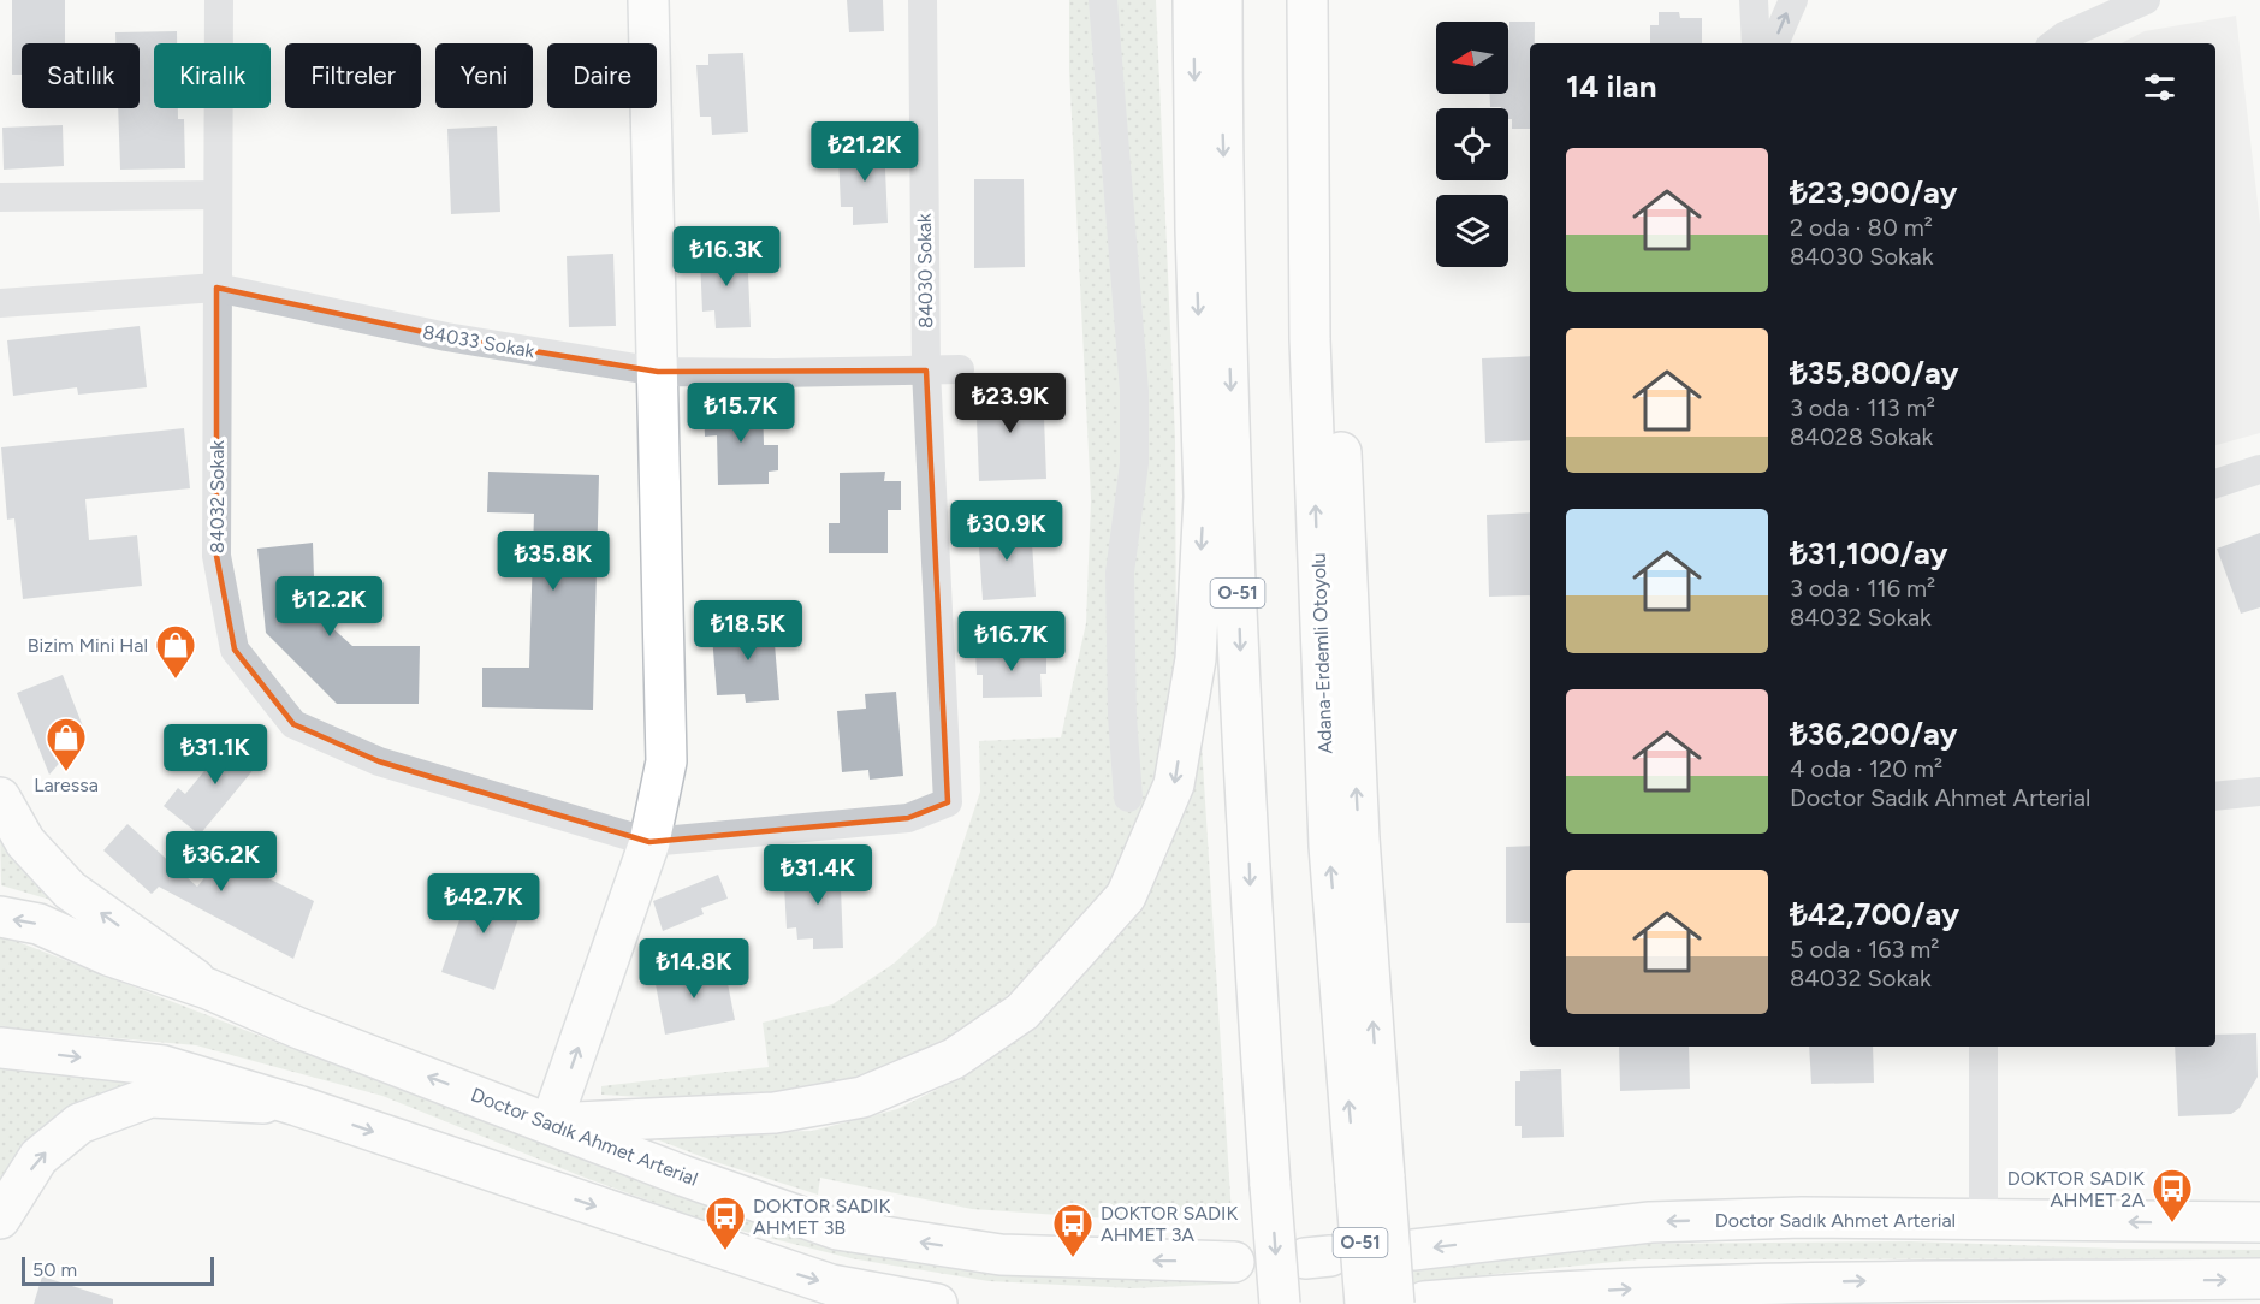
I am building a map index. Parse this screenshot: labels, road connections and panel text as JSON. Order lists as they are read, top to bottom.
{
  "streets": {
    "main road": ["O-51", "Adana-Erdemli Otoyolu", "Doctor Sadık Ahmet Arterial"],
    "street": ["84030 Sokak", "84033 Sokak", "84032 Sokak"]
  },
  "crossings": [
    ["84030 Sokak", "84033 Sokak"],
    ["84030 Sokak", "84032 Sokak"],
    ["84033 Sokak", "84032 Sokak"]
  ],
  "places": {
    "shop": ["Bizim Mini Hal", "Laressa"],
    "bus stop": ["DOKTOR SADIK AHMET 2A", "DOKTOR SADIK AHMET 3B", "DOKTOR SADIK AHMET 3A"]
  },
  "scale_bar": "50 m",
  "north": "left",
  "page": {
    "chip": [
      "Satılık",
      "Kiralık",
      "Filtreler",
      "Yeni",
      "Daire"
    ],
    "heading": "14 ilan",
    "price": [
      "₺21.2K",
      "₺16.3K",
      "₺23.9K",
      "₺15.7K",
      "₺30.9K",
      "₺35.8K",
      "₺12.2K",
      "₺18.5K",
      "₺16.7K",
      "₺31.1K",
      "₺36.2K",
      "₺31.4K",
      "₺42.7K",
      "₺14.8K"
    ],
    "list": [
      {
        "name": "₺23,900/ay",
        "note": "2 oda · 80 m² · 84030 Sokak"
      },
      {
        "name": "₺35,800/ay",
        "note": "3 oda · 113 m² · 84028 Sokak"
      },
      {
        "name": "₺31,100/ay",
        "note": "3 oda · 116 m² · 84032 Sokak"
      },
      {
        "name": "₺36,200/ay",
        "note": "4 oda · 120 m² · Doctor Sadık Ahmet Arterial"
      },
      {
        "name": "₺42,700/ay",
        "note": "5 oda · 163 m² · 84032 Sokak"
      }
    ],
    "scale": "50 m"
  }
}
